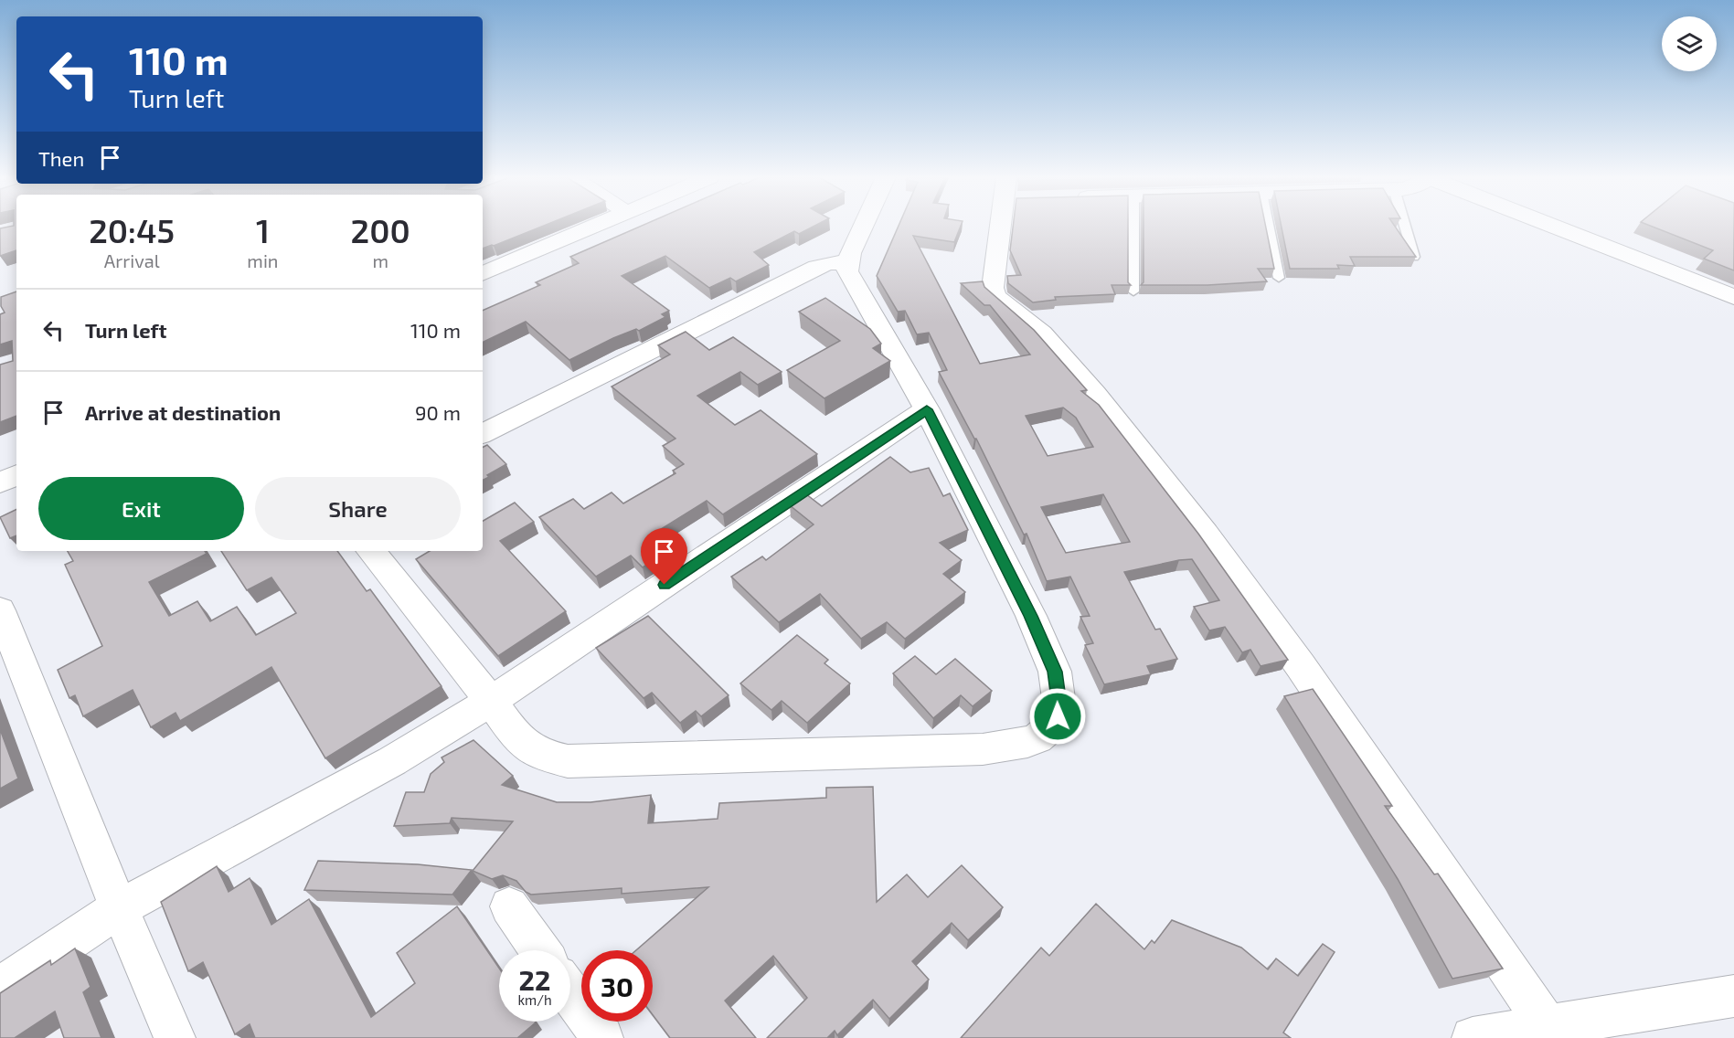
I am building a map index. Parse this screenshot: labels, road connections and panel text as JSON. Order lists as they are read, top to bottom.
{
  "page": {
    "turn": ["110 m", "Turn left"],
    "then": "Then",
    "eta": [
      "20:45",
      "Arrival",
      "1",
      "min",
      "200",
      "m"
    ],
    "list": [
      {
        "name": "Turn left",
        "value": "110 m"
      },
      {
        "name": "Arrive at destination",
        "value": "90 m"
      }
    ],
    "buttons": ["Exit", "Share"],
    "speed": "22 km/h",
    "limit": "30"
  }
}
